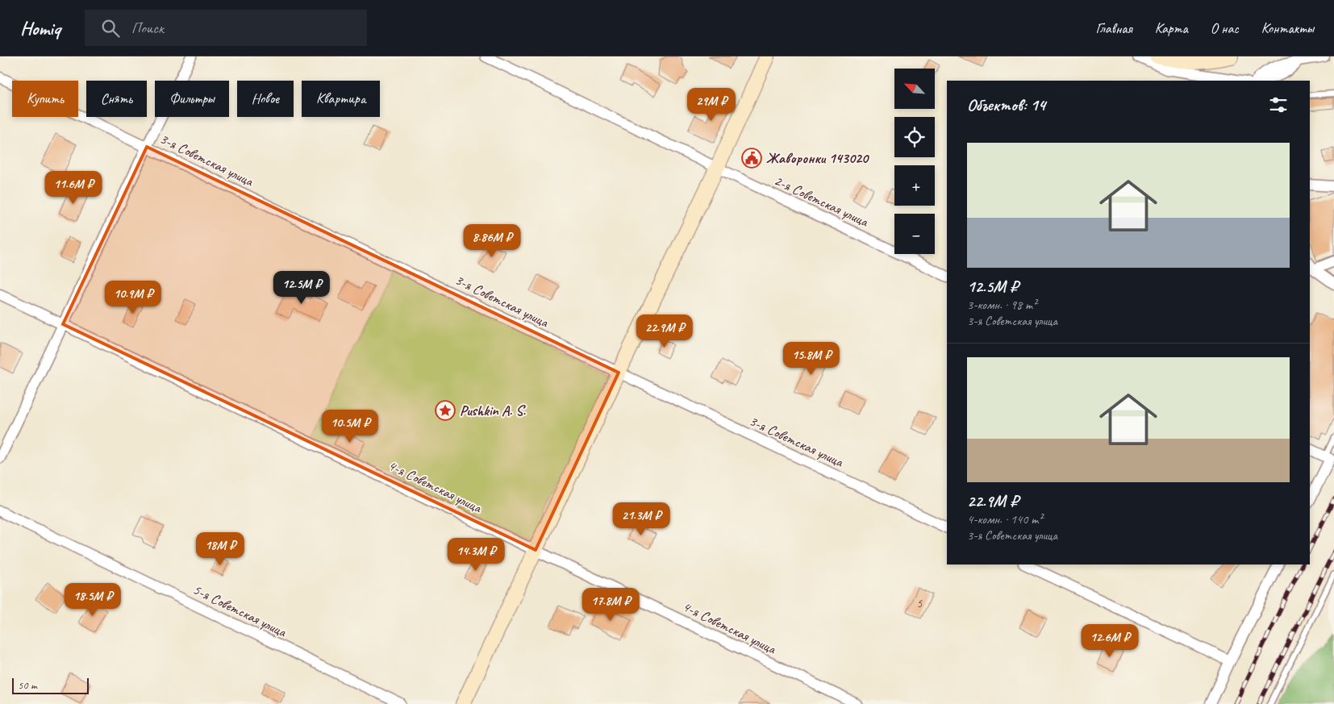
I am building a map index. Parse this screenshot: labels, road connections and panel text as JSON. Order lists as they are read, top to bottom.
{
  "streets": {
    "street": [
      "3-я Советская улица",
      "2-я Советская улица",
      "4-я Советская улица",
      "5-я Советская улица"
    ]
  },
  "places": {
    "public building": ["Жаворонки 143020"],
    "place": ["Pushkin A. S."]
  },
  "house_numbers": ["5"],
  "scale_bar": "50 m",
  "north": "top left",
  "page": {
    "header": "Homiq",
    "search": "Поиск",
    "nav": [
      "Главная",
      "Карта",
      "О нас",
      "Контакты"
    ],
    "map_buttons": ["+", "−"],
    "chip": [
      "Купить",
      "Снять",
      "Фильтры",
      "Новое",
      "Квартира"
    ],
    "heading": "Объектов: 14",
    "price": [
      "29M ₽",
      "11.6M ₽",
      "8.86M ₽",
      "12.5M ₽",
      "10.9M ₽",
      "22.9M ₽",
      "15.8M ₽",
      "10.5M ₽",
      "21.3M ₽",
      "18M ₽",
      "14.3M ₽",
      "18.5M ₽",
      "17.8M ₽",
      "12.6M ₽"
    ],
    "list": [
      {
        "name": "12.5M ₽",
        "note": "3-комн. · 98 m² · 3-я Советская улица"
      },
      {
        "name": "22.9M ₽",
        "note": "4-комн. · 140 m² · 3-я Советская улица"
      }
    ],
    "scale": "50 m"
  }
}
